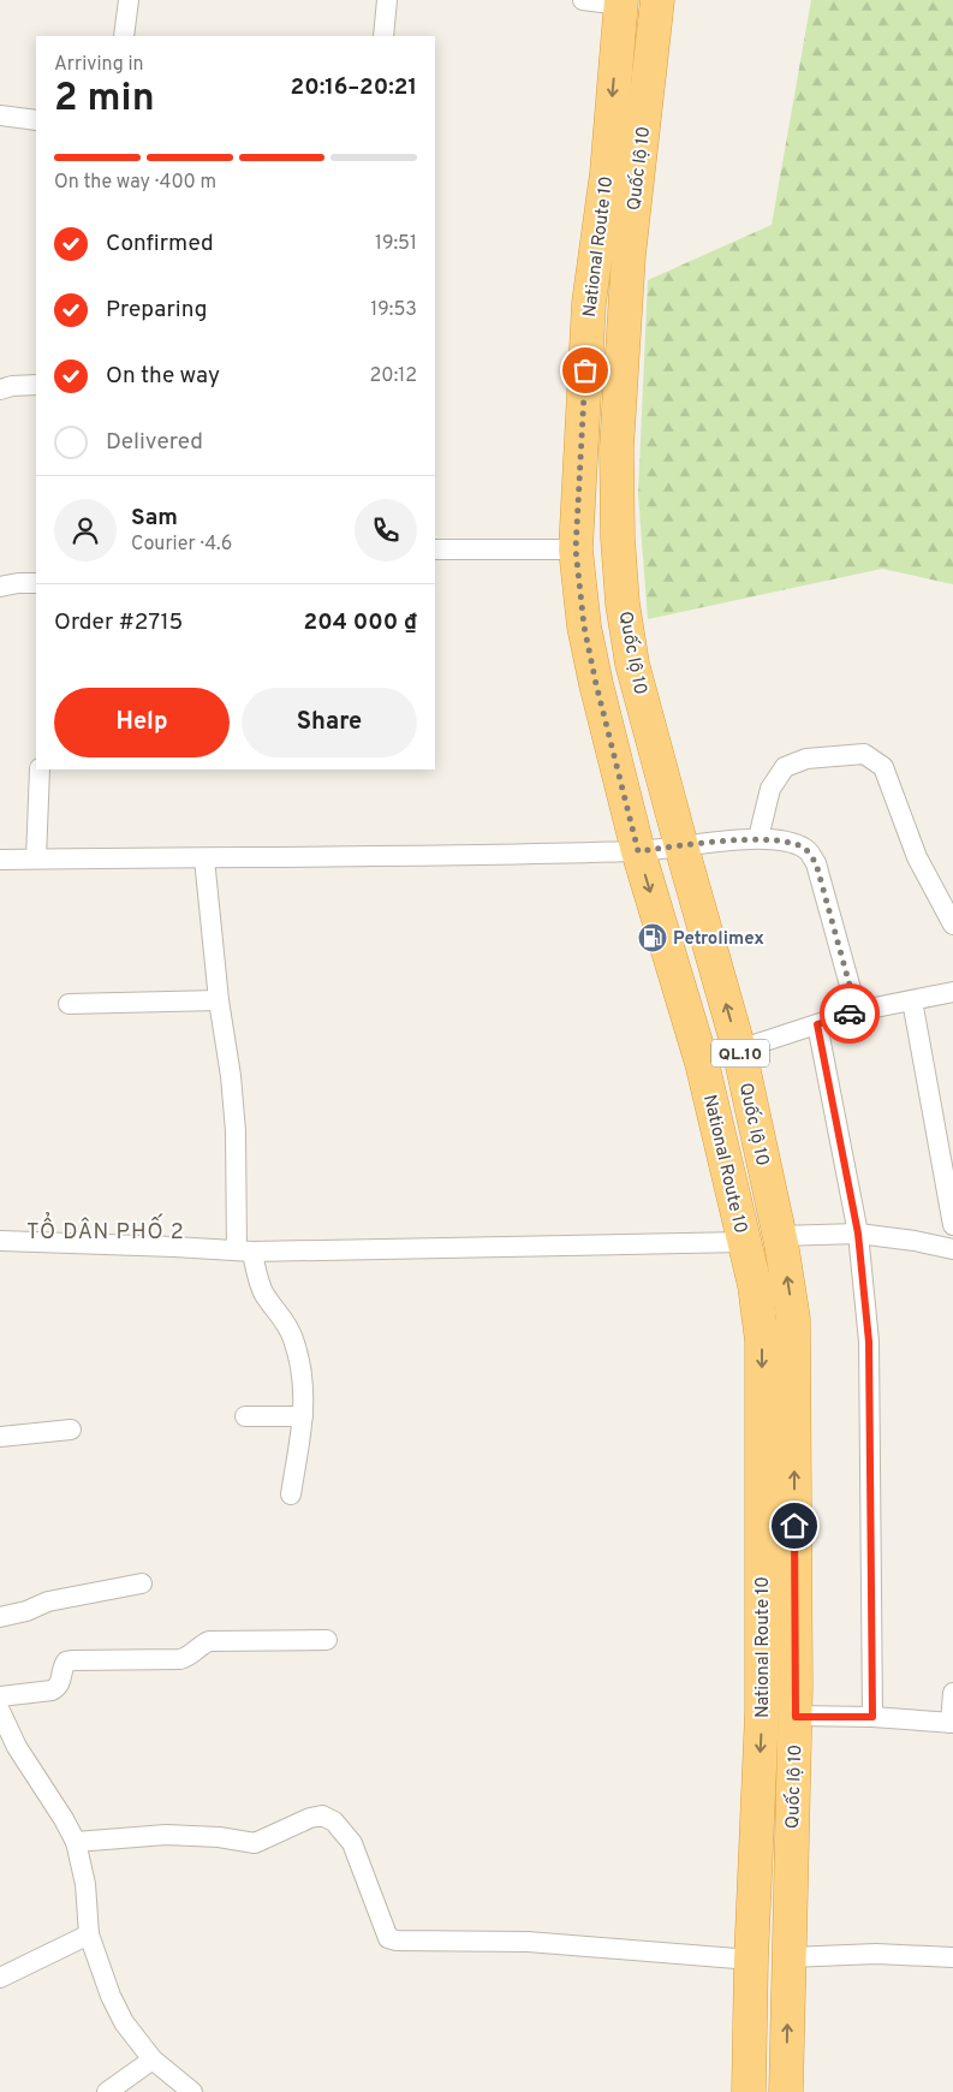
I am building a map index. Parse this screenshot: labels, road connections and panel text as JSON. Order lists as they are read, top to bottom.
{
  "streets": {
    "highway": ["Quốc lộ 10", "National Route 10", "QL.10"]
  },
  "one_way": ["Quốc lộ 10", "National Route 10"],
  "districts": ["TỔ DÂN PHỐ 2"],
  "places": {
    "fuel station": ["Petrolimex"]
  },
  "page": {
    "heading": ["2 min", "Arriving in", "20:16–20:21"],
    "panel": [
      "Sam",
      "Courier · 4.6",
      "Order #2715",
      "204 000 ₫"
    ],
    "bar": "On the way · 400 m",
    "list": [
      ["Confirmed", "19:51"],
      ["Preparing", "19:53"],
      ["On the way", "20:12"],
      "Delivered"
    ],
    "buttons": ["Help", "Share"]
  }
}
